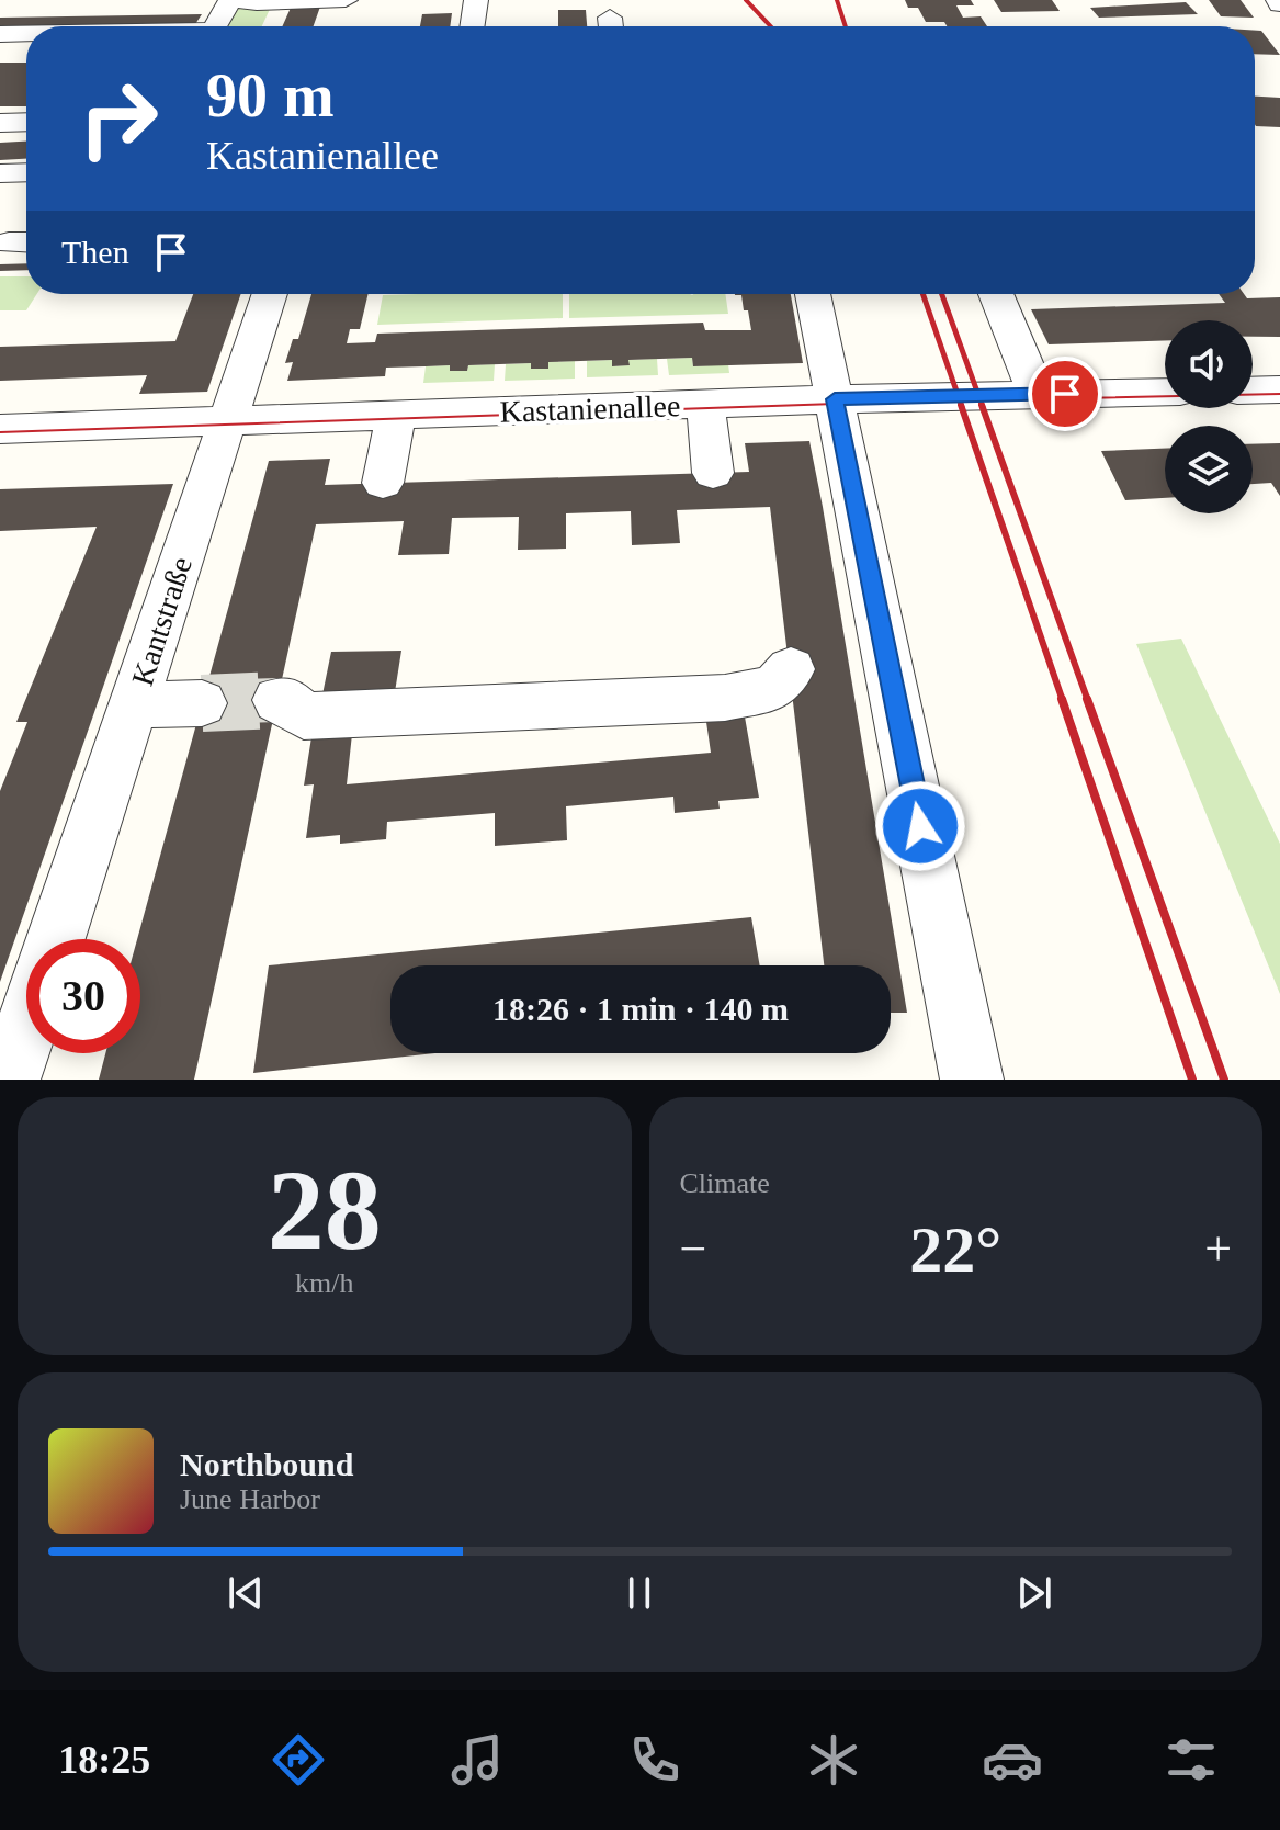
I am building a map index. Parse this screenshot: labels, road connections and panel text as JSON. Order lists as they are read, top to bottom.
{
  "streets": {
    "street": ["Kastanienallee", "Kantstraße"]
  },
  "crossings": [
    ["Kastanienallee", "Kantstraße"]
  ],
  "page": {
    "turn": ["90 m", "Kastanienallee"],
    "then": "Then",
    "limit": "30",
    "trip": "18:26 · 1 min · 140 m",
    "tile": [
      ["28", "km/h"],
      "Climate"
    ],
    "heat": ["−", "22°", "+"],
    "song": ["Northbound", "June Harbor"],
    "tabs": "18:25"
  }
}
